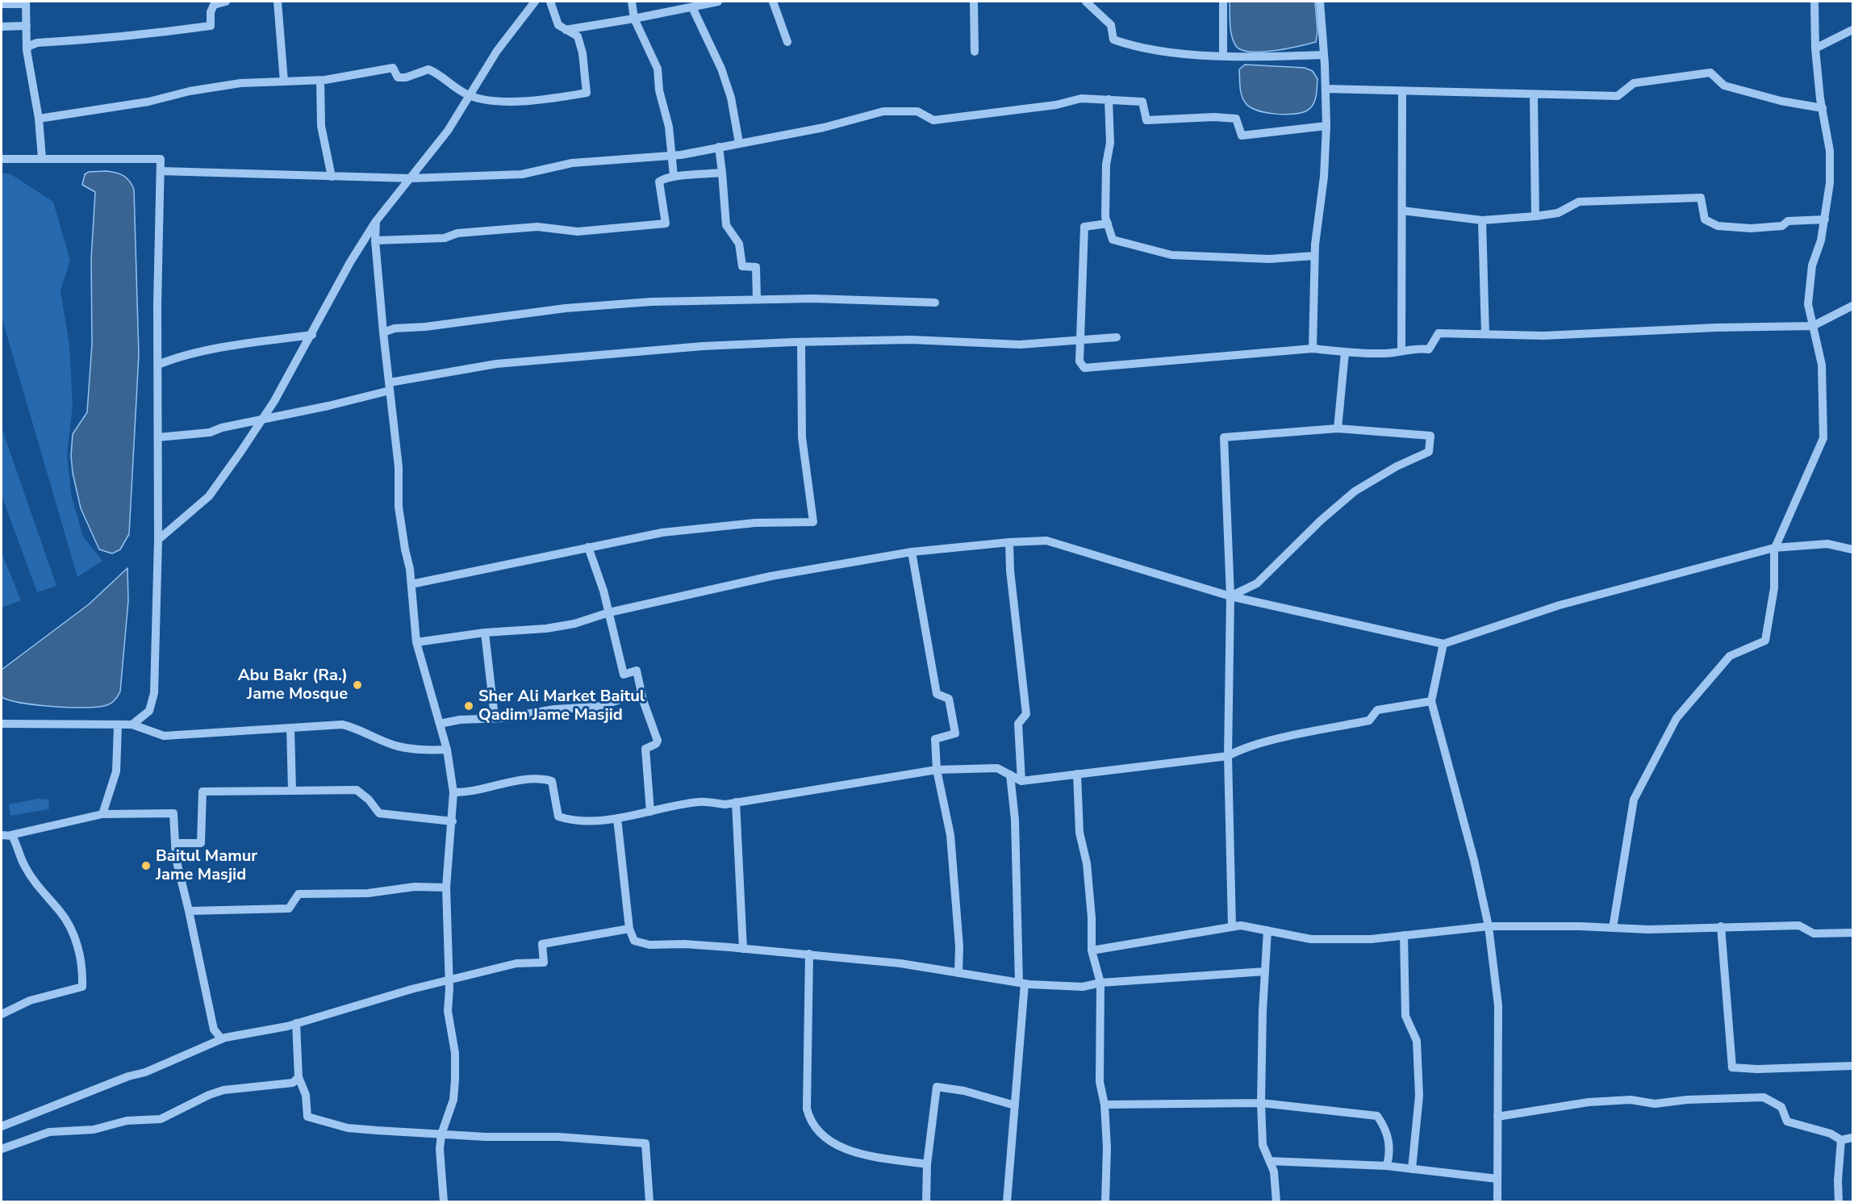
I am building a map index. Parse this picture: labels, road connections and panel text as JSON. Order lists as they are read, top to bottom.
{
  "places": ["Abu Bakr (Ra.) Jame Mosque", "Sher Ali Market Baitul Qadim Jame Masjid", "Baitul Mamur Jame Masjid"]
}
